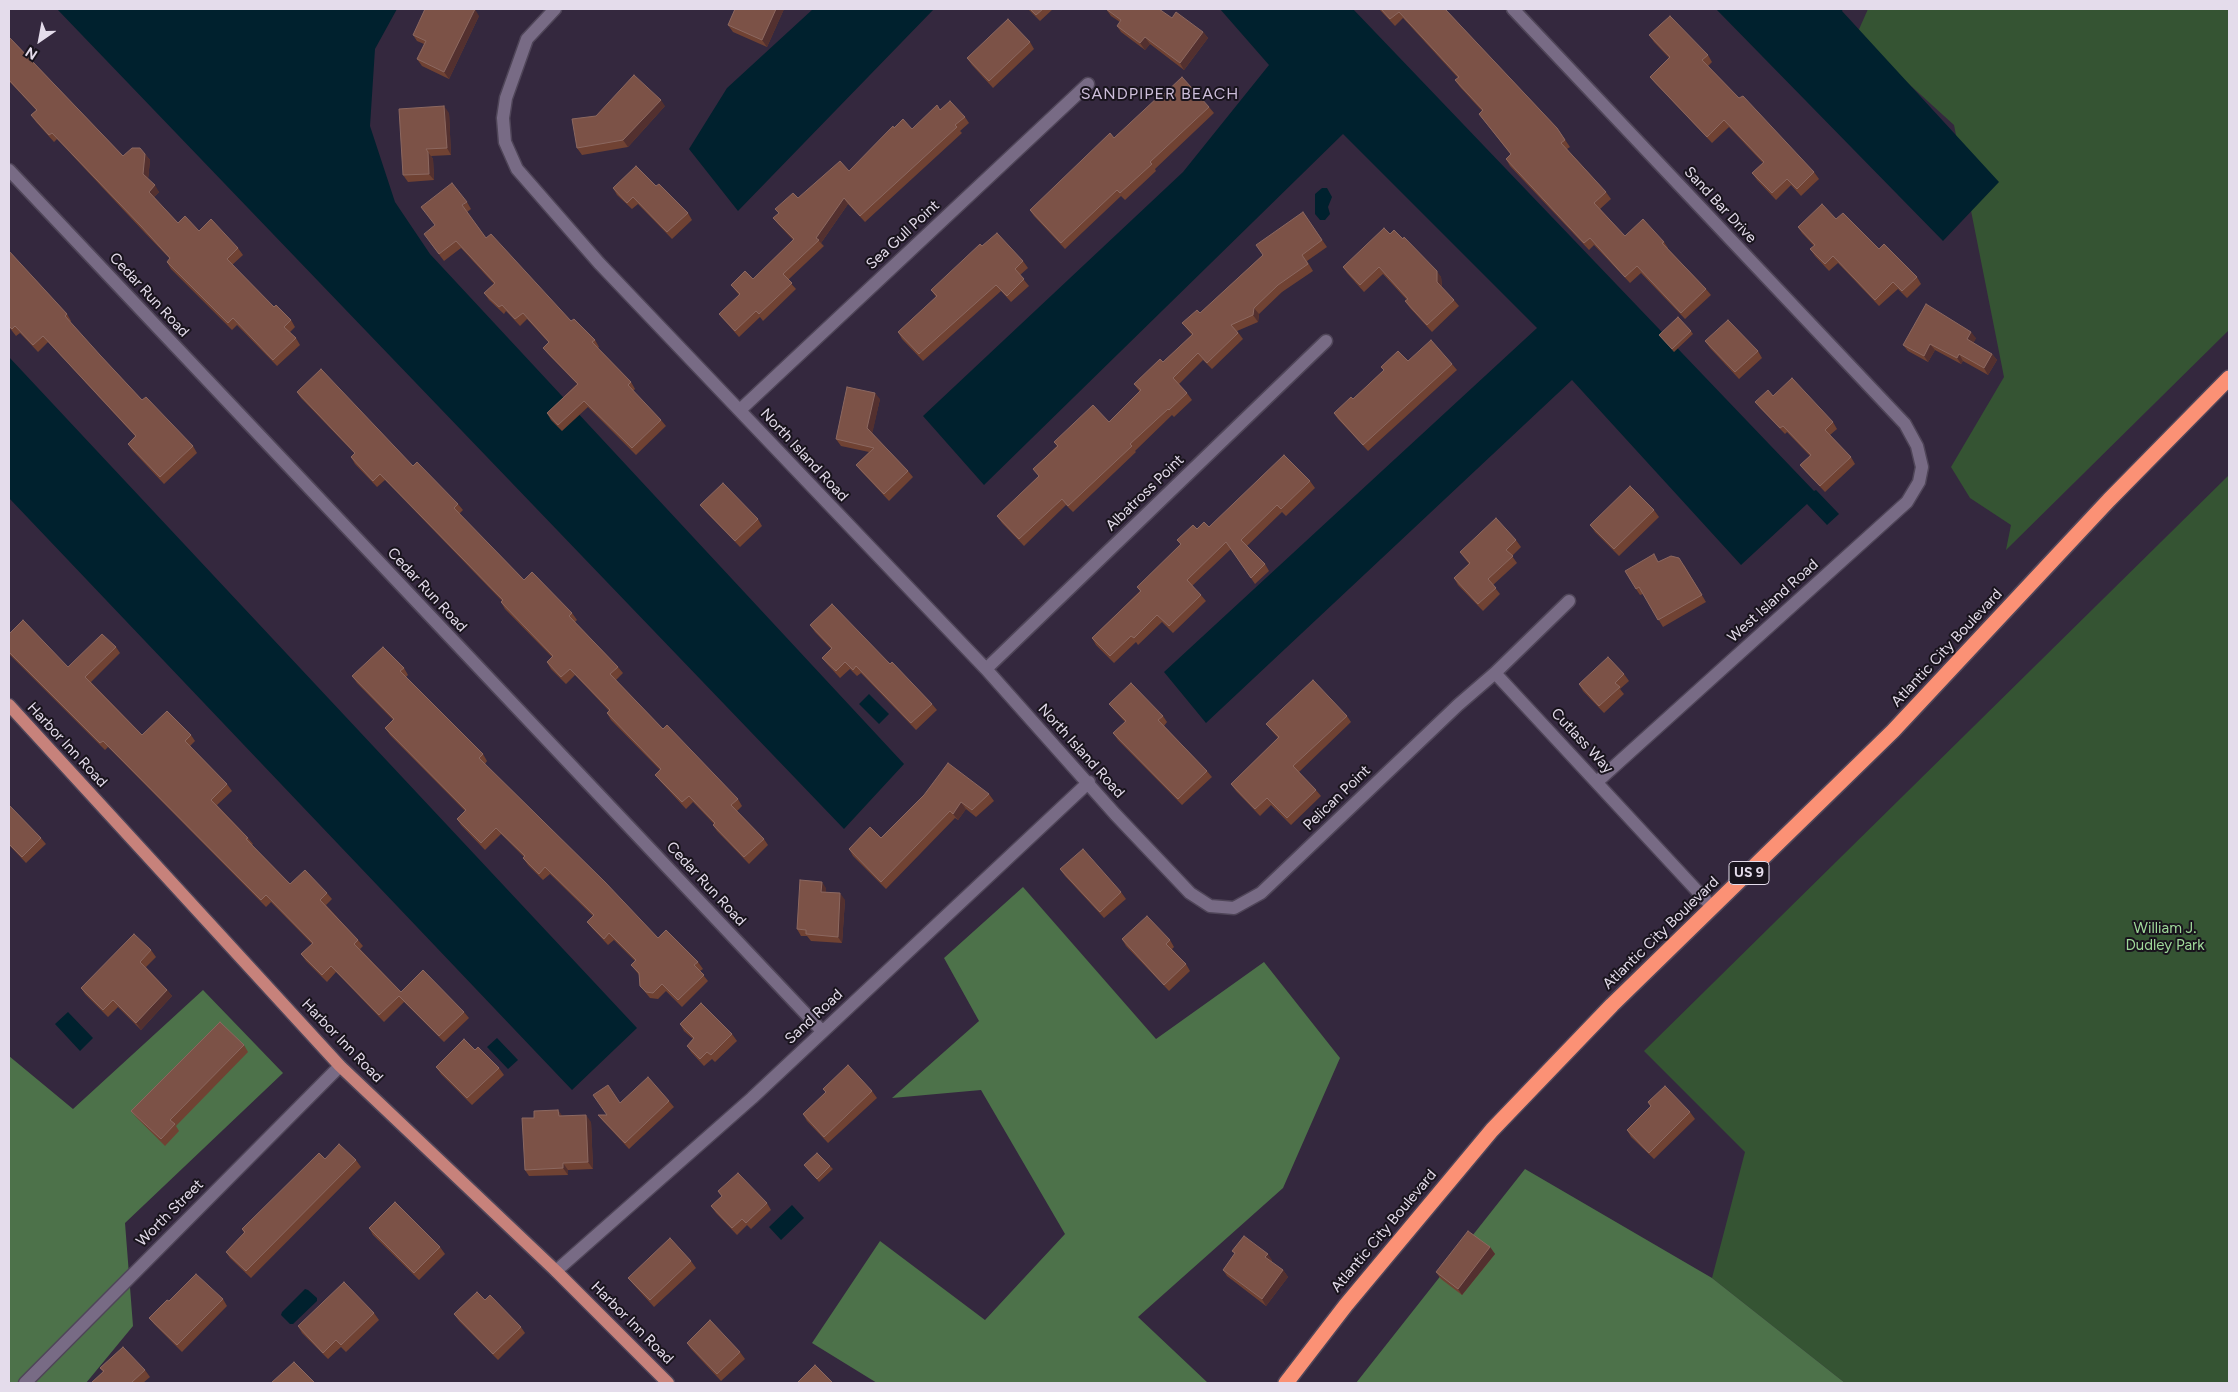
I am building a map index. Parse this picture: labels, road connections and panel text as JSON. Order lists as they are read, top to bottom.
{
  "streets": {
    "highway": ["Atlantic City Boulevard", "US 9"],
    "main road": ["Harbor Inn Road"],
    "street": [
      "Sand Bar Drive",
      "Sea Gull Point",
      "Cedar Run Road",
      "North Island Road",
      "Albatross Point",
      "West Island Road",
      "Cutlass Way",
      "Pelican Point",
      "Sand Road",
      "Worth Street"
    ]
  },
  "crossings": [
    ["Sand Bar Drive", "West Island Road"],
    ["Sea Gull Point", "North Island Road"],
    ["Cedar Run Road", "Sand Road"],
    ["North Island Road", "Albatross Point"],
    ["North Island Road", "Pelican Point"],
    ["North Island Road", "Sand Road"],
    ["West Island Road", "Cutlass Way"],
    ["Atlantic City Boulevard", "Cutlass Way"],
    ["Cutlass Way", "Pelican Point"],
    ["Harbor Inn Road", "Sand Road"],
    ["Harbor Inn Road", "Worth Street"]
  ],
  "districts": ["SANDPIPER BEACH"],
  "parks": ["William J. Dudley Park"],
  "north": "bottom left"
}
